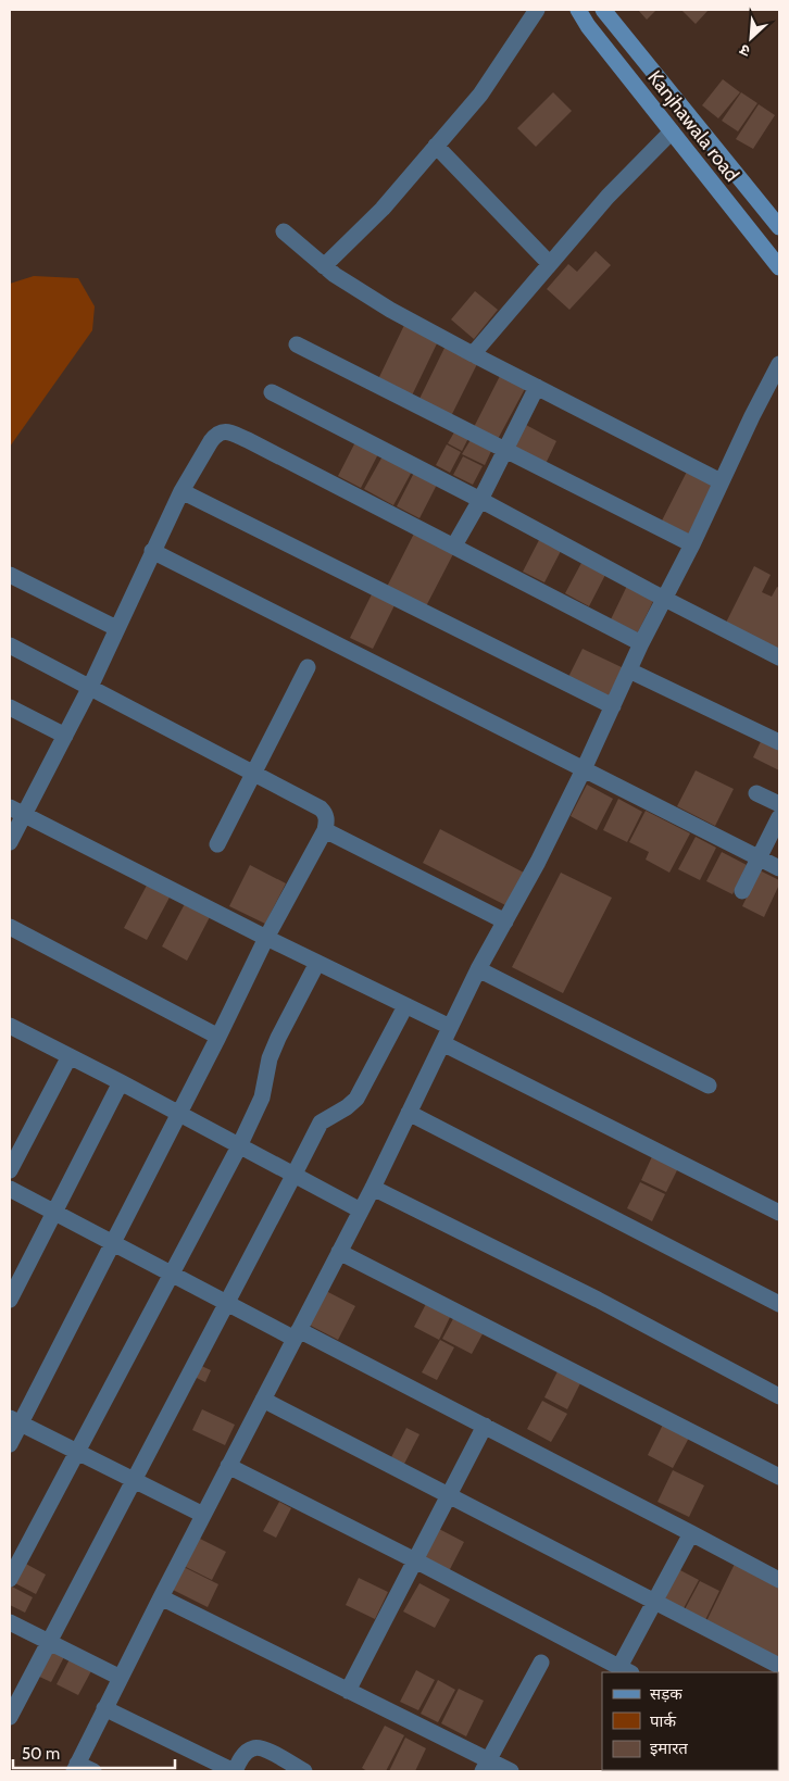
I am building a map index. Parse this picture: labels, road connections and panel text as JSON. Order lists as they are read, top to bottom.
{
  "streets": {
    "main road": ["Kanjhawala road"]
  },
  "legend": ["सड़क", "पार्क", "इमारत"],
  "scale_bar": "50 m",
  "north": "bottom left"
}
